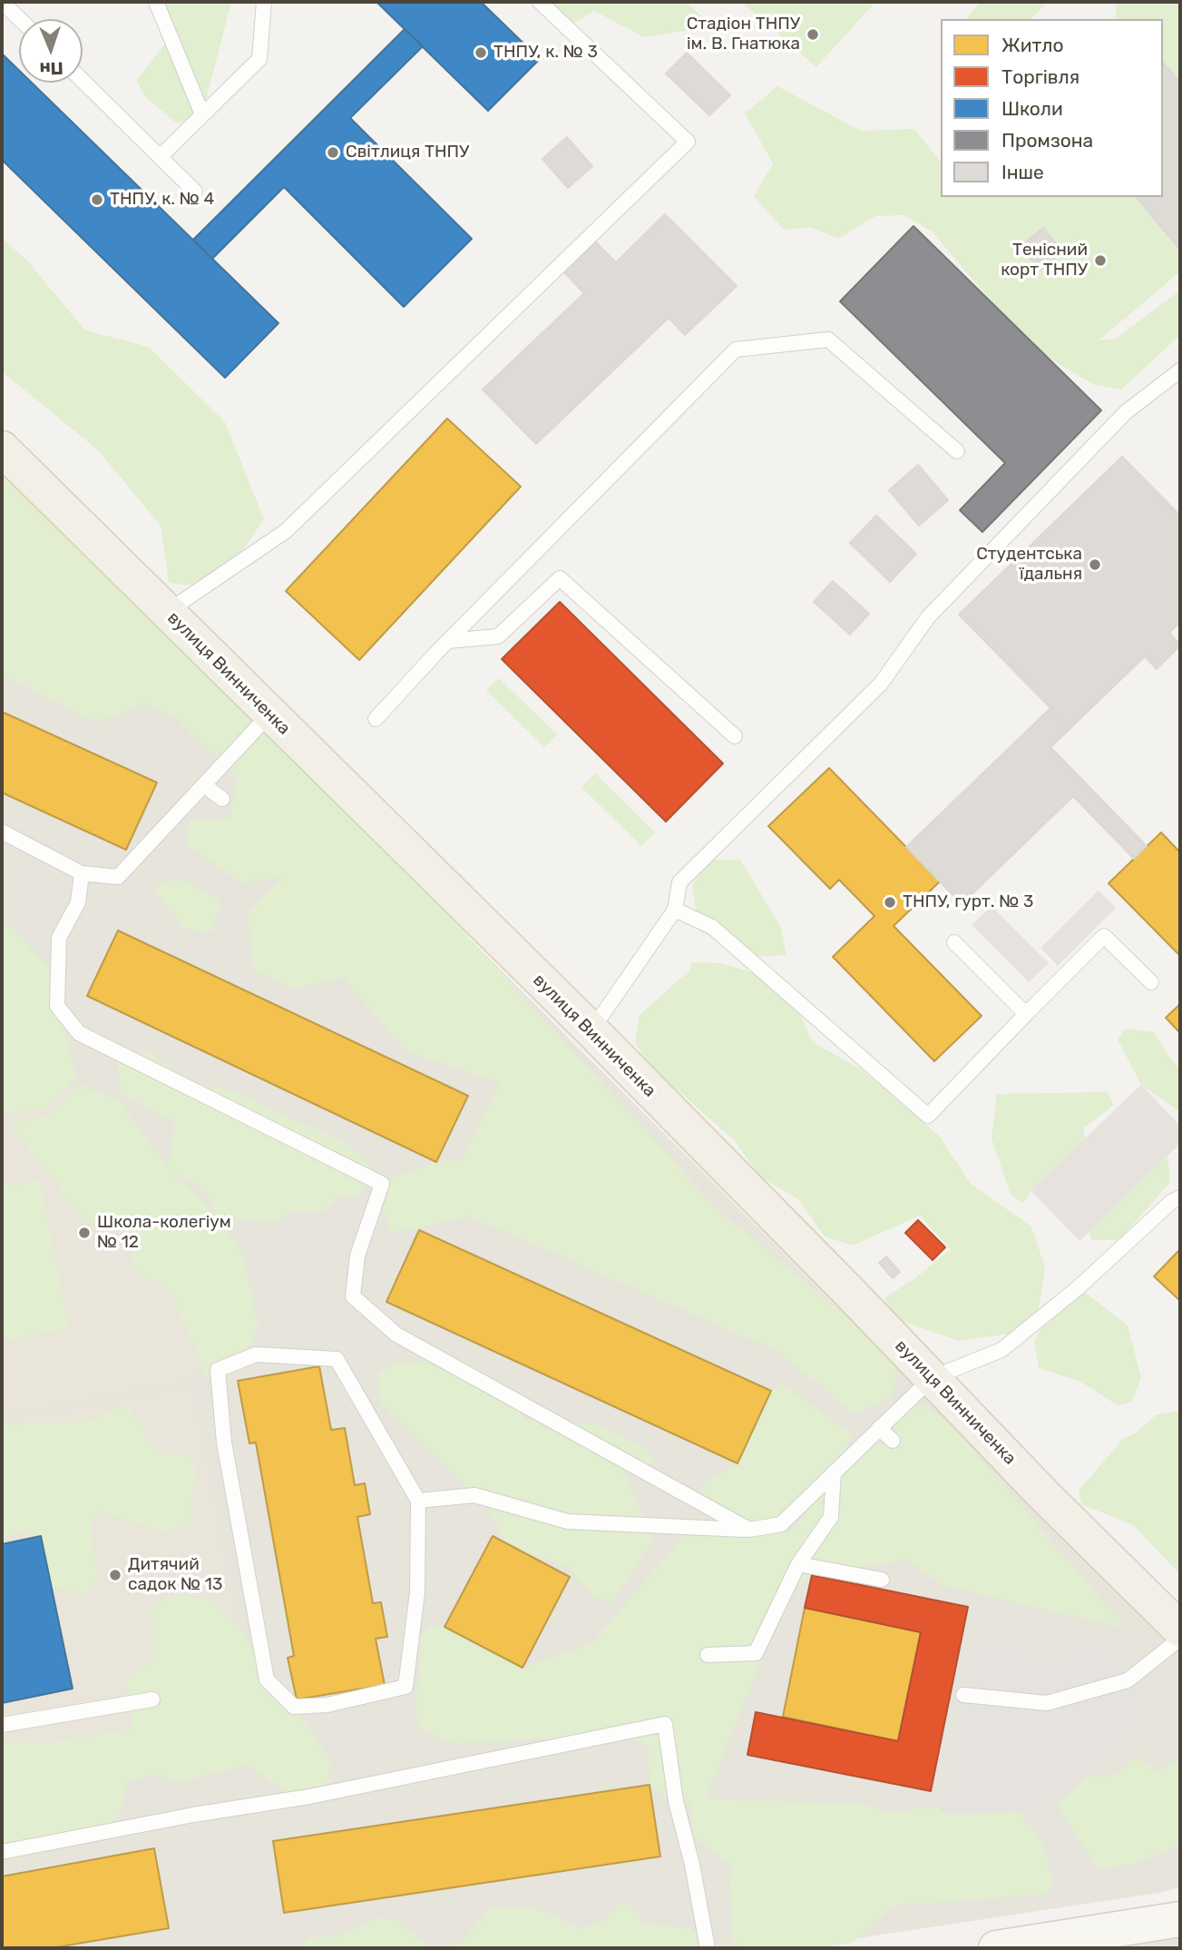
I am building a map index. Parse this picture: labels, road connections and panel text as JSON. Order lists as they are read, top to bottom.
{
  "streets": {
    "main road": ["вулиця Винниченка"]
  },
  "places": [
    "Стадіон ТНПУ ім. В. Гнатюка",
    "ТНПУ, к. № 3",
    "Світлиця ТНПУ",
    "ТНПУ, к. № 4",
    "Тенісний корт ТНПУ",
    "Студентська їдальня",
    "ТНПУ, гурт. № 3",
    "Школа-колегіум № 12",
    "Дитячий садок № 13"
  ],
  "legend": [
    "Житло",
    "Торгівля",
    "Школи",
    "Промзона",
    "Інше"
  ],
  "north": "bottom"
}
